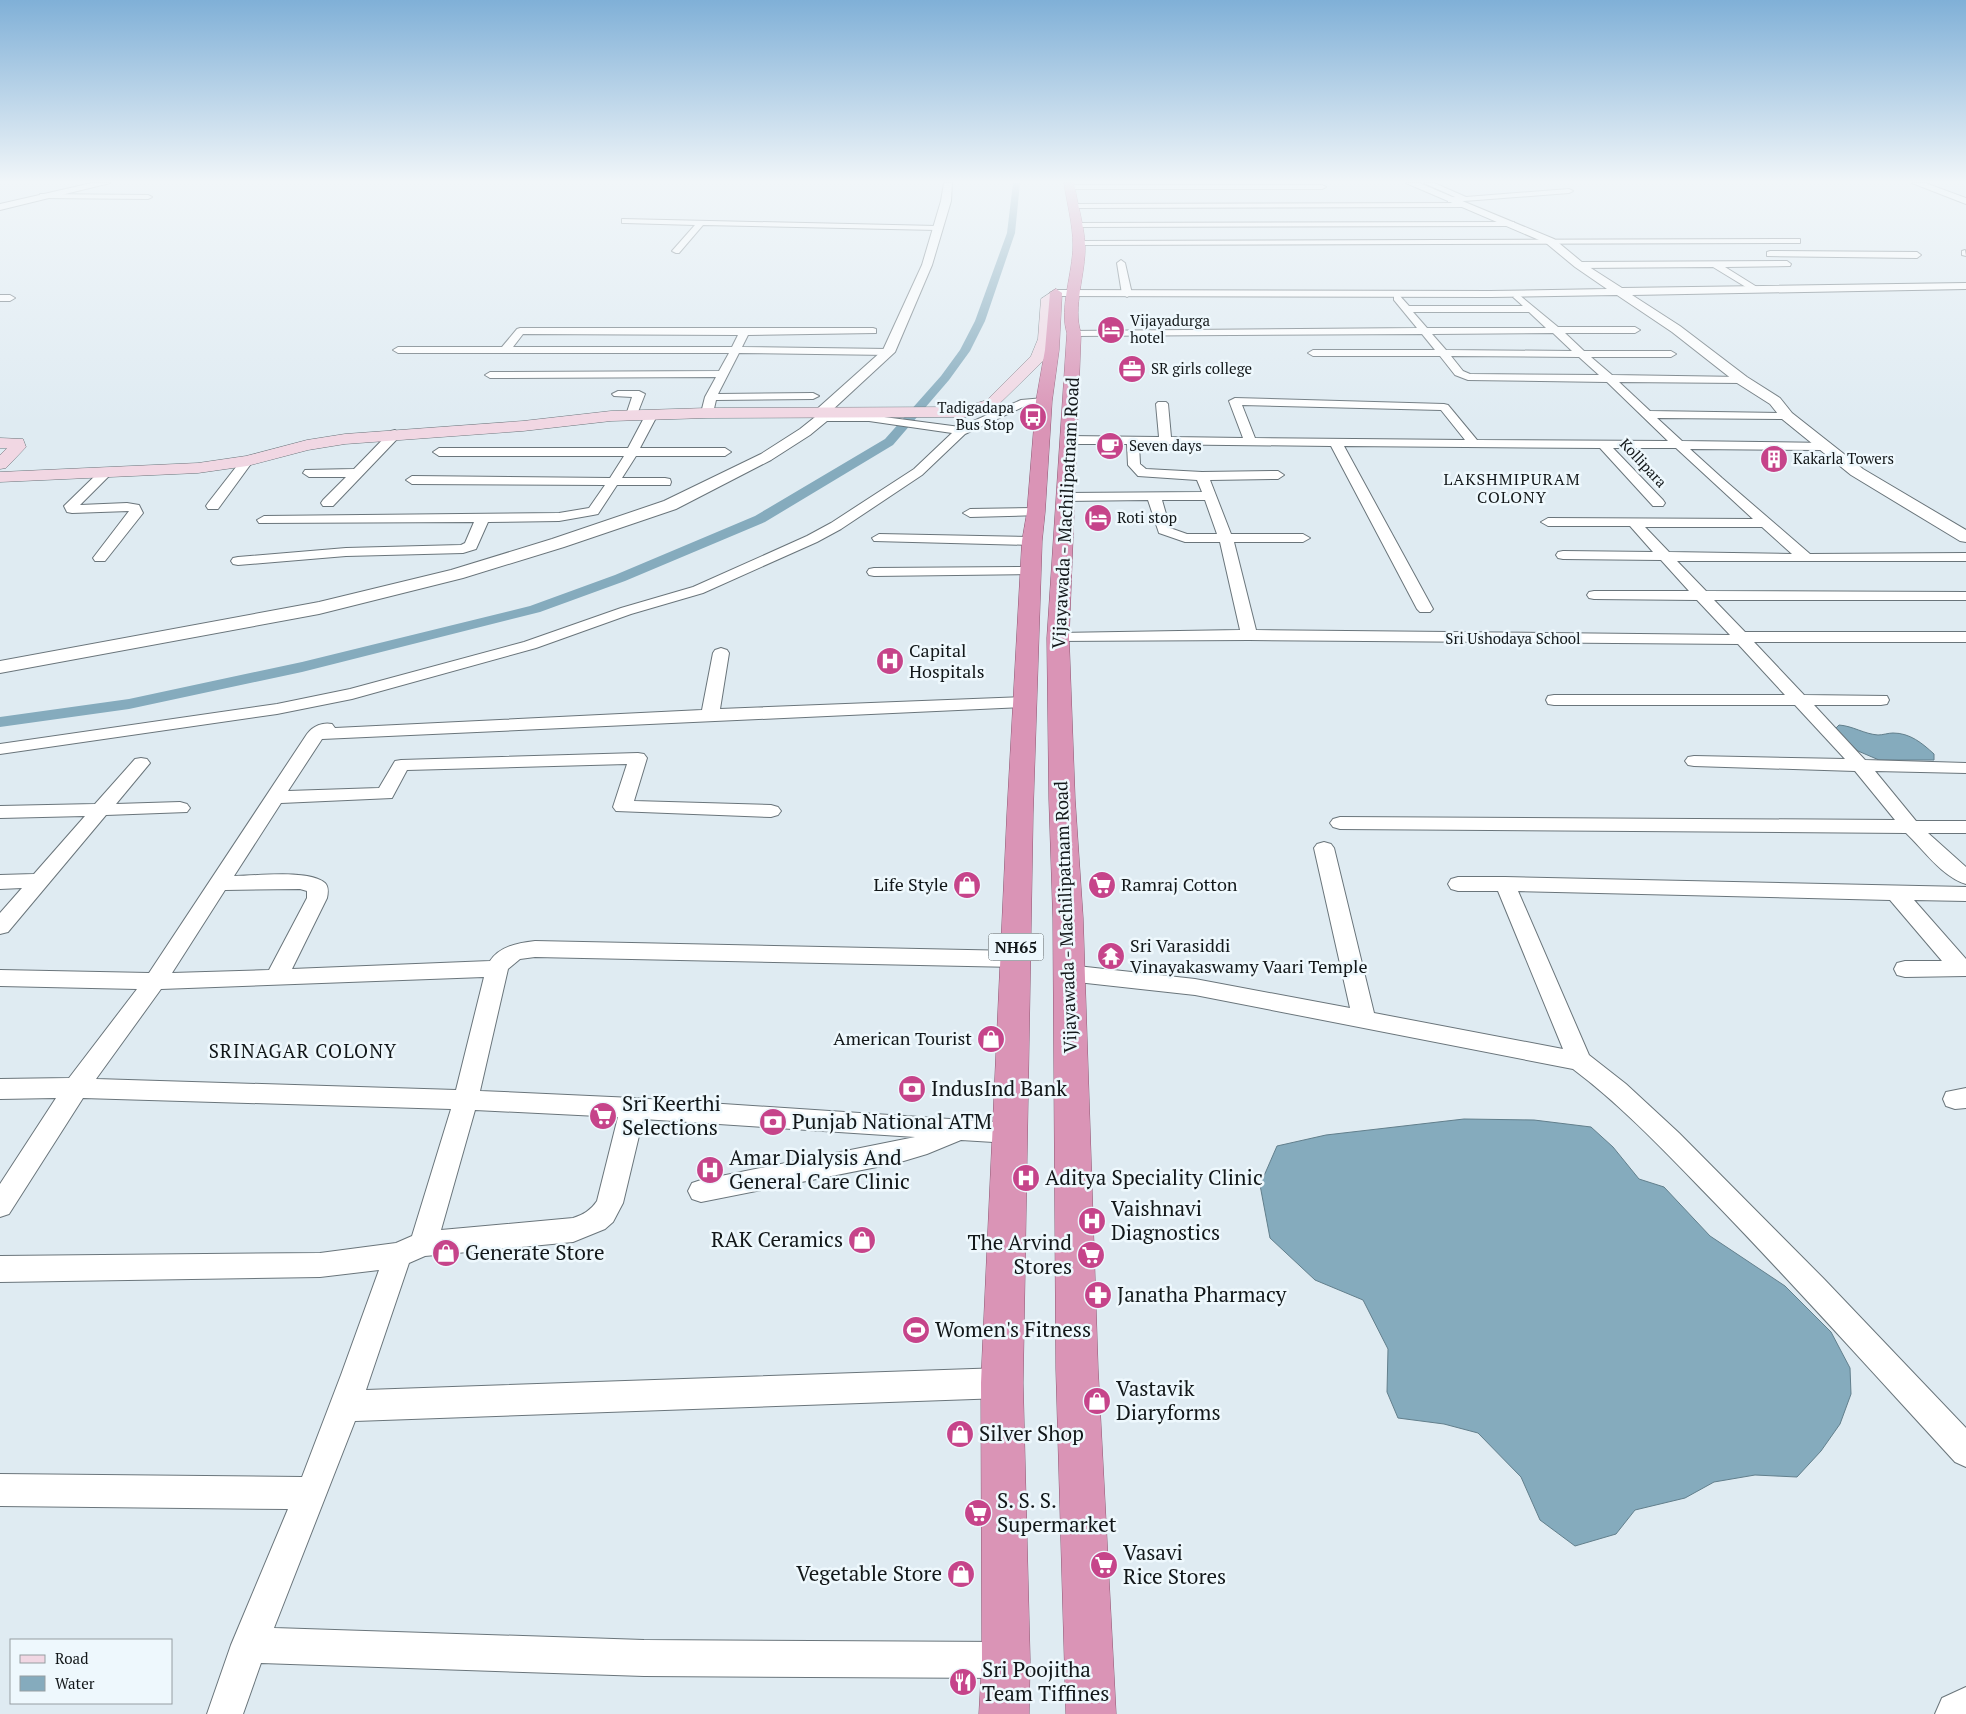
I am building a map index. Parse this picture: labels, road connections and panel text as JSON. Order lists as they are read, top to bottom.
{
  "streets": {
    "highway": ["Vijayawada - Machilipatnam Road", "NH65"],
    "street": ["Kollipara", "Sri Ushodaya School"]
  },
  "crossings": [
    ["Vijayawada - Machilipatnam Road", "Sri Ushodaya School"]
  ],
  "districts": ["LAKSHMIPURAM COLONY", "SRINAGAR COLONY"],
  "places": {
    "hotel": ["Vijayadurga hotel", "Roti stop"],
    "office": ["SR girls college"],
    "bus stop": ["Tadigadapa Bus Stop"],
    "cafe": ["Seven days"],
    "building": ["Kakarla Towers"],
    "hospital": [
      "Capital Hospitals",
      "Amar Dialysis And General Care Clinic",
      "Aditya Speciality Clinic",
      "Vaishnavi Diagnostics"
    ],
    "shop": [
      "Life Style",
      "American Tourist",
      "RAK Ceramics",
      "Generate Store",
      "Vastavik Diaryforms",
      "Silver Shop",
      "Vegetable Store"
    ],
    "supermarket": [
      "Ramraj Cotton",
      "Sri Keerthi Selections",
      "The Arvind Stores",
      "S. S. S. Supermarket",
      "Vasavi Rice Stores"
    ],
    "temple": ["Sri Varasiddi Vinayakaswamy Vaari Temple"],
    "bank": ["IndusInd Bank", "Punjab National ATM"],
    "pharmacy": ["Janatha Pharmacy"],
    "sports": ["Women's Fitness"],
    "restaurant": ["Sri Poojitha Team Tiffines"]
  },
  "legend": ["Road", "Water"]
}
